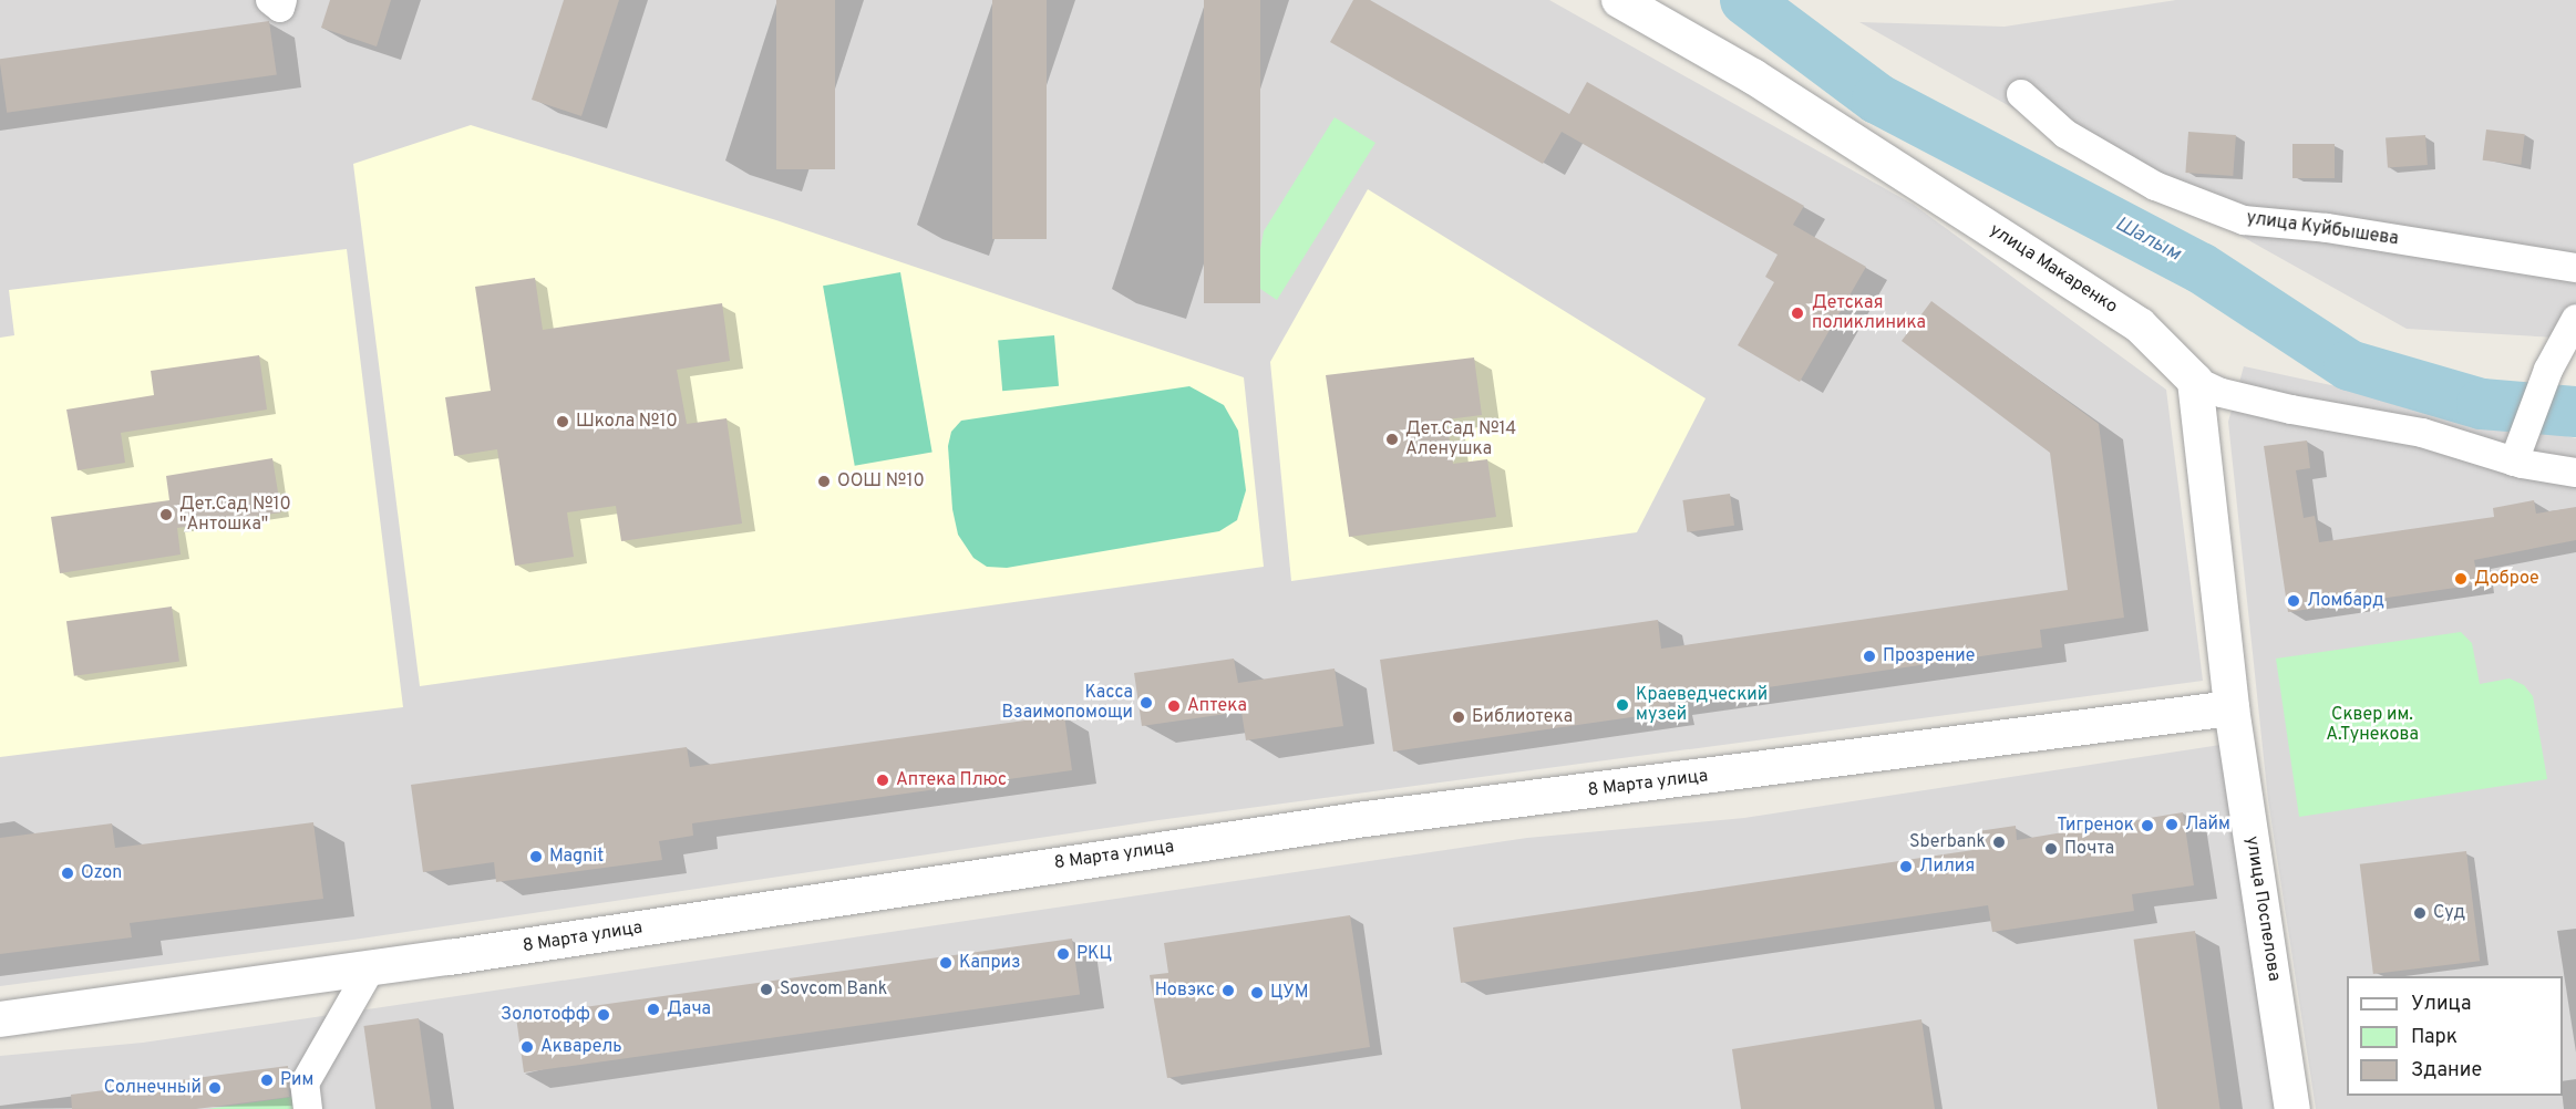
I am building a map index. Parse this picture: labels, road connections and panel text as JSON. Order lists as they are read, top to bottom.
{
  "streets": {
    "street": [
      "улица Куйбышева",
      "улица Макаренко",
      "8 Марта улица",
      "улица Поспелова"
    ]
  },
  "crossings": [
    ["8 Марта улица", "улица Поспелова"]
  ],
  "water": ["Шалым"],
  "parks": ["Сквер им. А.Тунекова"],
  "places": [
    "Детская поликлиника",
    "Школа №10",
    "Дет.Сад №14 Аленушка",
    "ООШ №10",
    "Дет.Сад №10 \"Антошка\"",
    "Доброе",
    "Ломбард",
    "Прозрение",
    "Касса Взаимопомощи",
    "Краеведческий музей",
    "Аптека",
    "Библиотека",
    "Аптека Плюс",
    "Лайм",
    "Тигренок",
    "Sberbank",
    "Почта",
    "Magnit",
    "Лилия",
    "Ozon",
    "Суд",
    "РКЦ",
    "Каприз",
    "Sovcom Bank",
    "Новэкс",
    "ЦУМ",
    "Дача",
    "Золотофф",
    "Акварель",
    "Рим",
    "Солнечный"
  ],
  "legend": ["Улица", "Парк", "Здание"]
}
